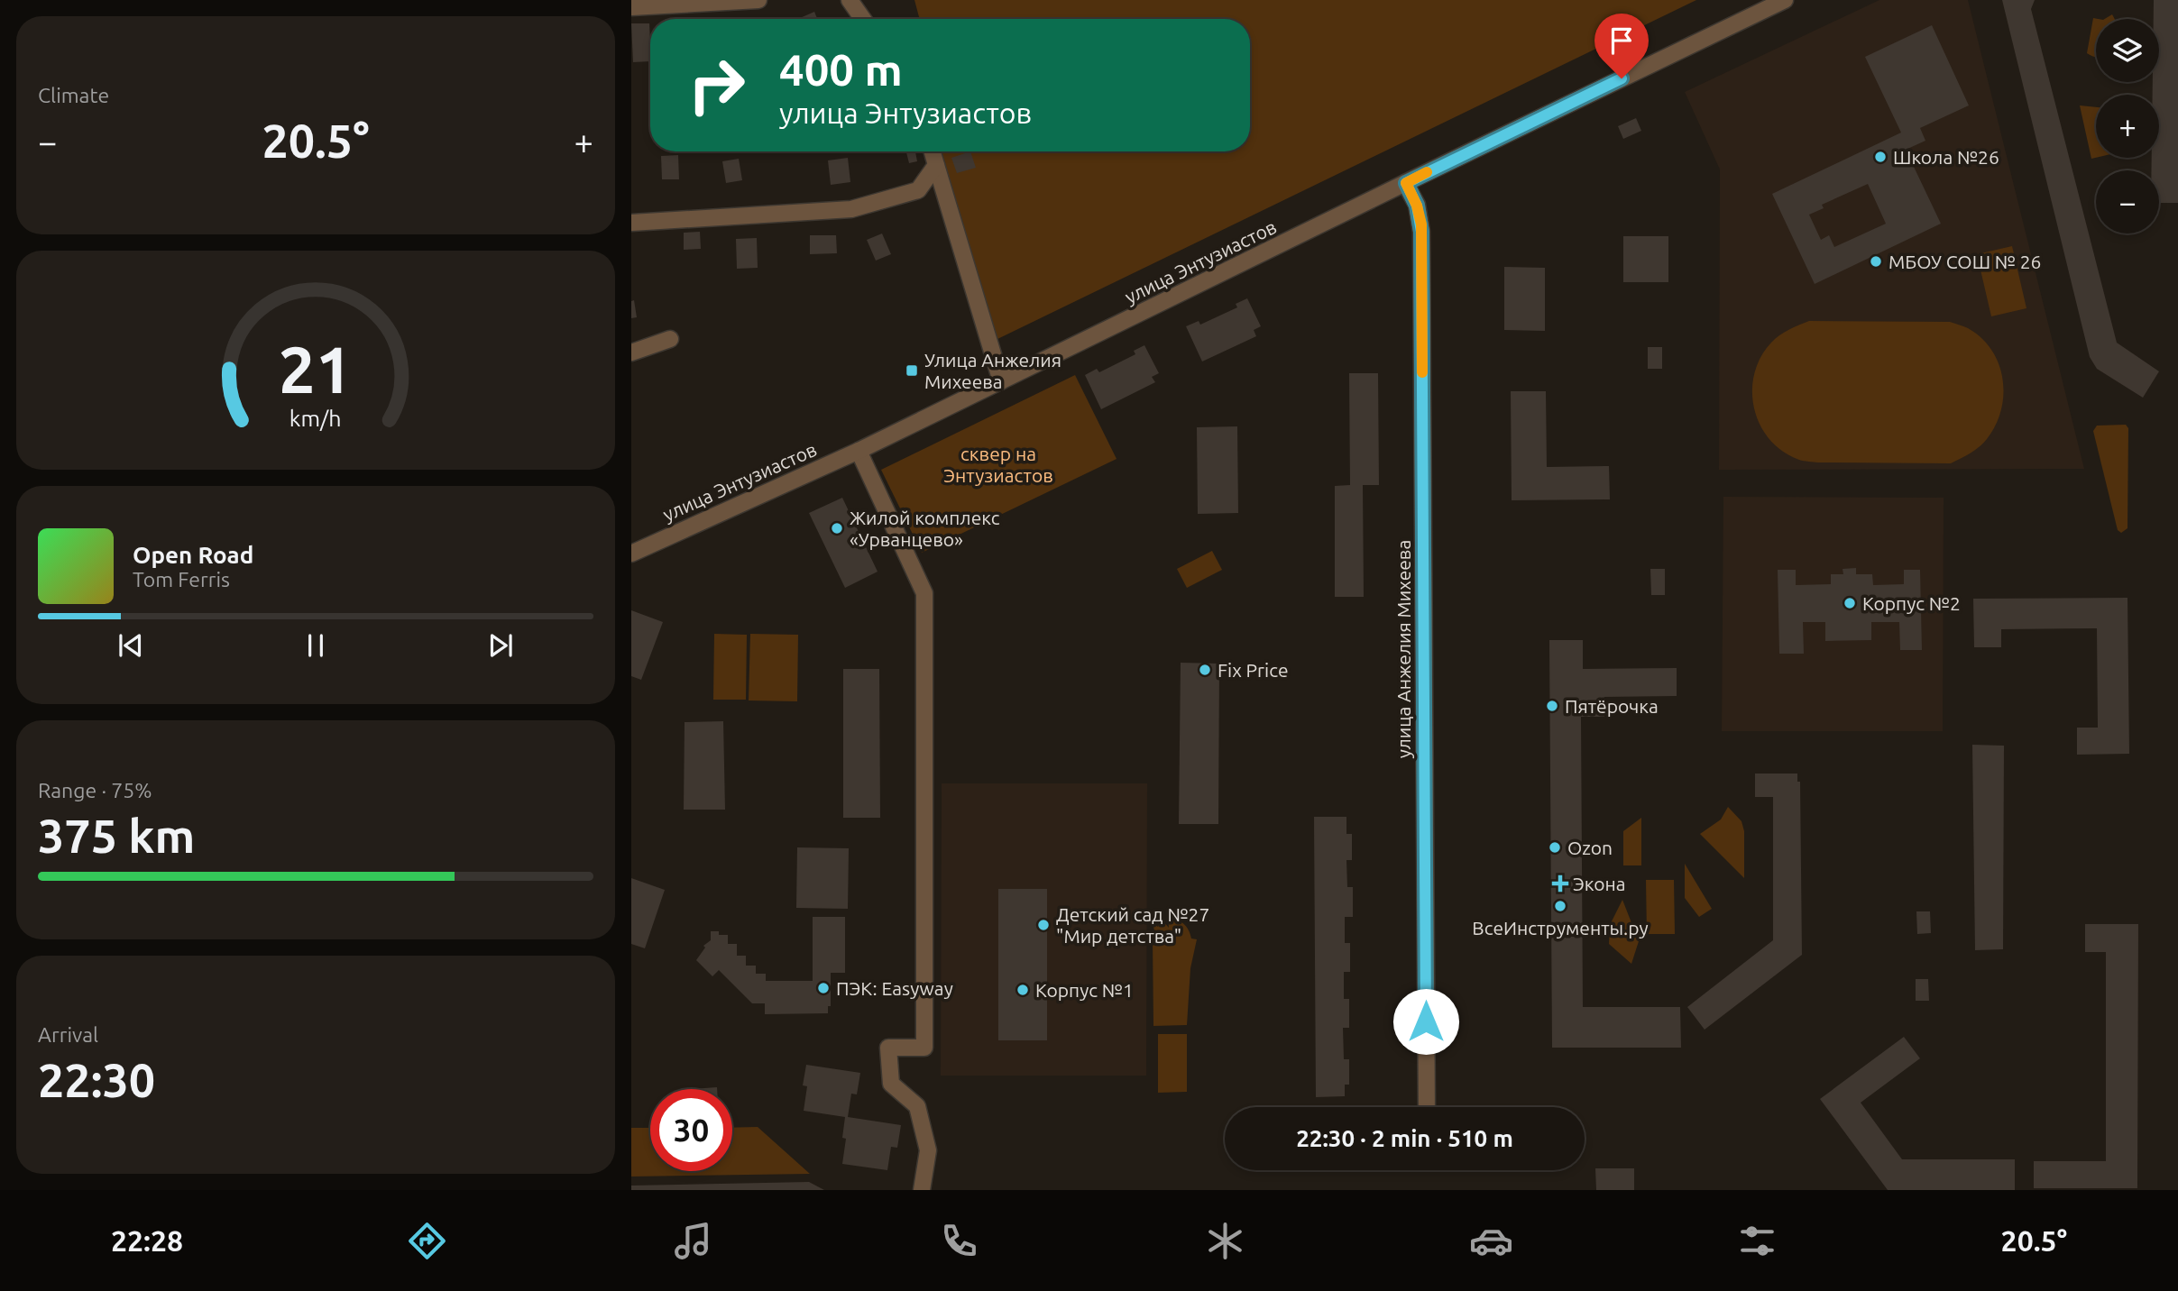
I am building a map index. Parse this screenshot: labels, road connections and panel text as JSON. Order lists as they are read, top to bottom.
{
  "streets": {
    "street": ["улица Энтузиастов", "улица Анжелия Михеева"]
  },
  "crossings": [
    ["улица Энтузиастов", "улица Анжелия Михеева"]
  ],
  "parks": ["сквер на Энтузиастов"],
  "places": {
    "other": [
      "Школа №26",
      "МБОУ СОШ № 26",
      "Жилой комплекс «Урванцево»",
      "Корпус №2",
      "Fix Price",
      "Пятёрочка",
      "Ozon",
      "ВсеИнструменты.ру",
      "Детский сад №27 \"Мир детства\"",
      "ПЭК: Easyway",
      "Корпус №1"
    ],
    "transit": ["Улица Анжелия Михеева"],
    "health": ["Экона"]
  },
  "page": {
    "tile": [
      "Climate",
      ["Range · 75%", "375 km"],
      ["Arrival", "22:30"]
    ],
    "map_buttons": ["+", "−"],
    "turn": ["400 m", "улица Энтузиастов"],
    "heat": ["−", "20.5°", "+"],
    "song": ["Open Road", "Tom Ferris"],
    "limit": "30",
    "trip": "22:30 · 2 min · 510 m",
    "tabs": ["22:28", "20.5°"],
    "gauge": ["21", "km/h"]
  }
}
